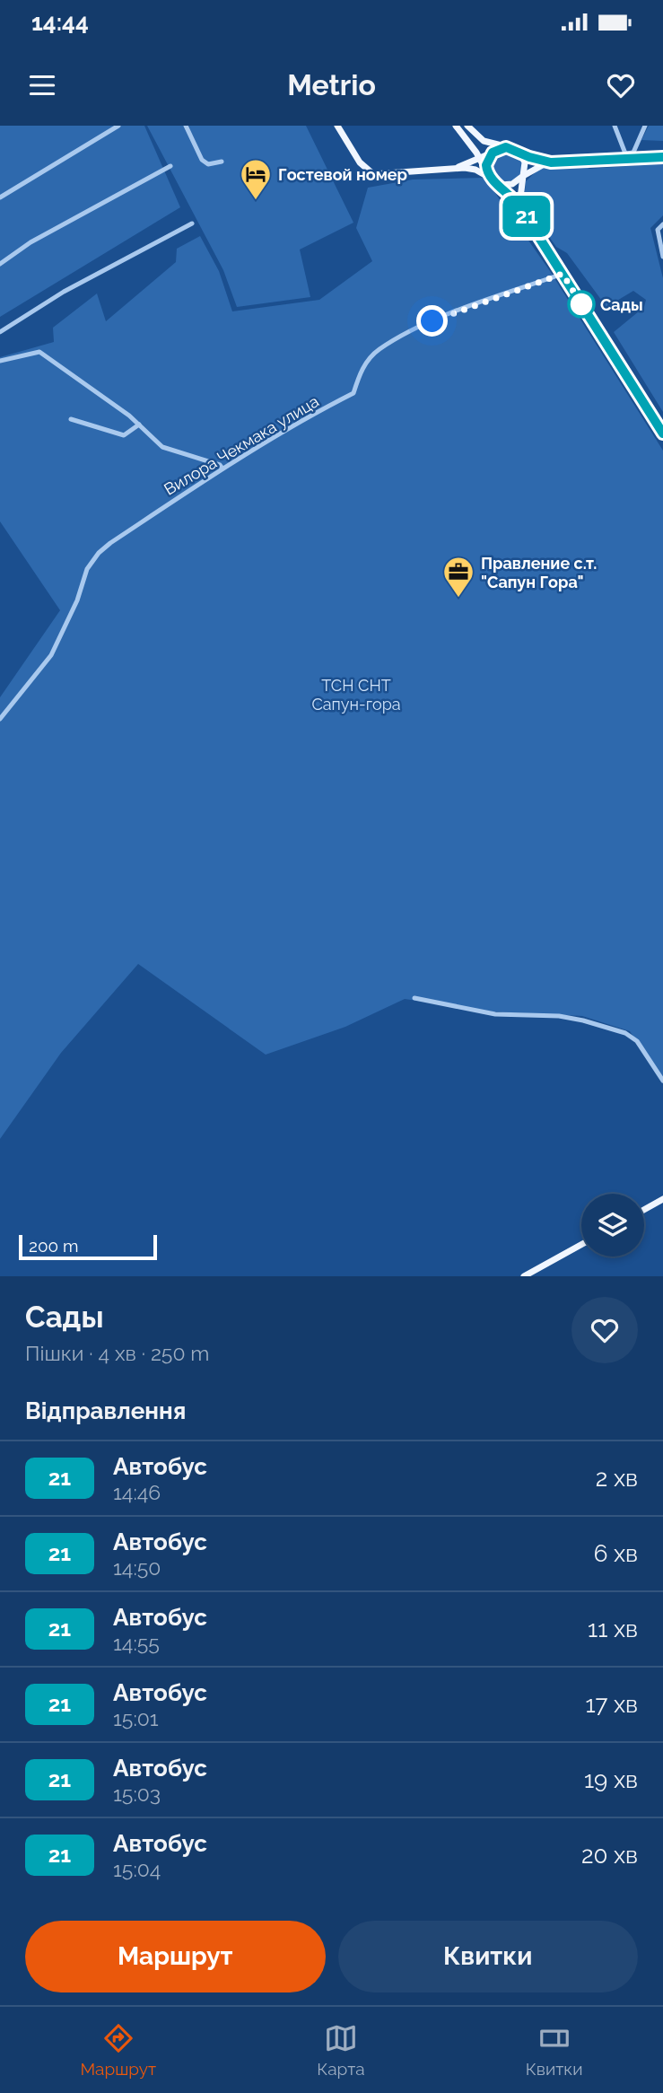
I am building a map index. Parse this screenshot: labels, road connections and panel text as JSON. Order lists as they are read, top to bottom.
{
  "streets": {
    "street": ["Вилора Чекмака улица"]
  },
  "parks": ["ТСН СНТ Сапун-гора"],
  "places": {
    "hotel": ["Гостевой номер"],
    "other": ["Сады"],
    "office": ["Правление с.т. \"Сапун Гора\""]
  },
  "lines": ["bus line 21"],
  "scale_bar": "200 m",
  "page": {
    "status": "14:44",
    "header": "Metrio",
    "on_map": "21",
    "scale": "200 m",
    "heading": [
      ["Сады", "Пішки · 4 хв · 250 m"],
      "Відправлення"
    ],
    "list": [
      {
        "mark": "21",
        "name": "Автобус",
        "note": "14:46",
        "value": "2 хв"
      },
      {
        "mark": "21",
        "name": "Автобус",
        "note": "14:50",
        "value": "6 хв"
      },
      {
        "mark": "21",
        "name": "Автобус",
        "note": "14:55",
        "value": "11 хв"
      },
      {
        "mark": "21",
        "name": "Автобус",
        "note": "15:01",
        "value": "17 хв"
      },
      {
        "mark": "21",
        "name": "Автобус",
        "note": "15:03",
        "value": "19 хв"
      },
      {
        "mark": "21",
        "name": "Автобус",
        "note": "15:04",
        "value": "20 хв"
      }
    ],
    "buttons": ["Маршрут", "Квитки"],
    "tabs": ["Маршрут", "Карта", "Квитки"]
  }
}
